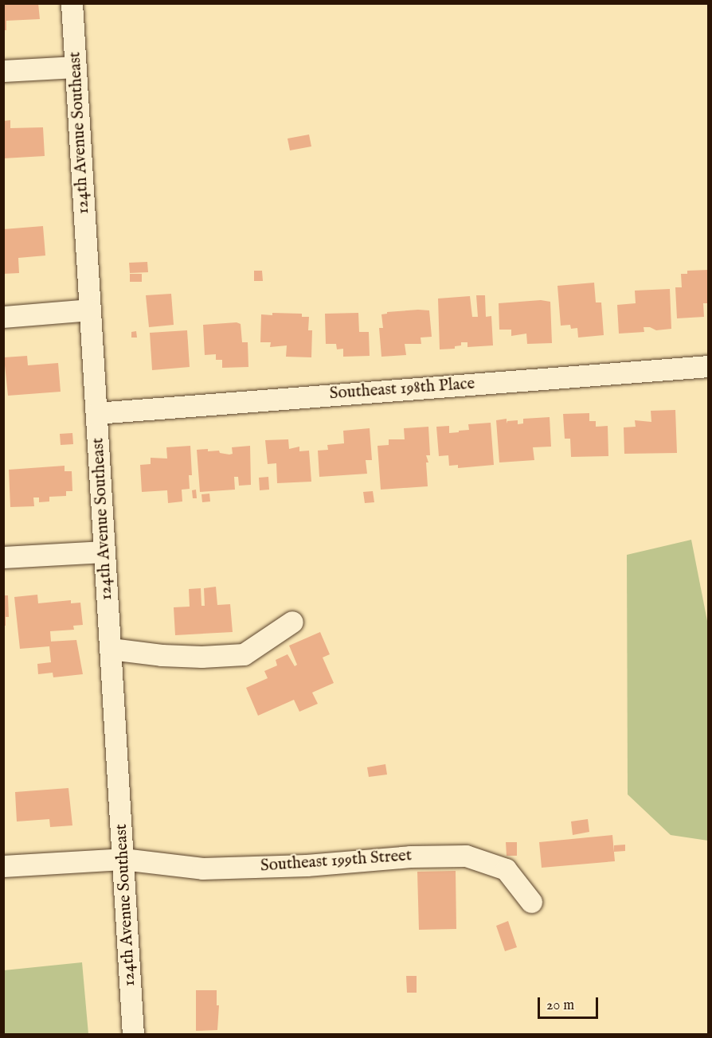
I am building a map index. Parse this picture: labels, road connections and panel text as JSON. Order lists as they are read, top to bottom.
{
  "streets": {
    "street": ["124th Avenue Southeast", "Southeast 198th Place", "Southeast 199th Street"]
  },
  "crossings": [
    ["124th Avenue Southeast", "Southeast 198th Place"],
    ["124th Avenue Southeast", "Southeast 199th Street"]
  ],
  "scale_bar": "20 m"
}
